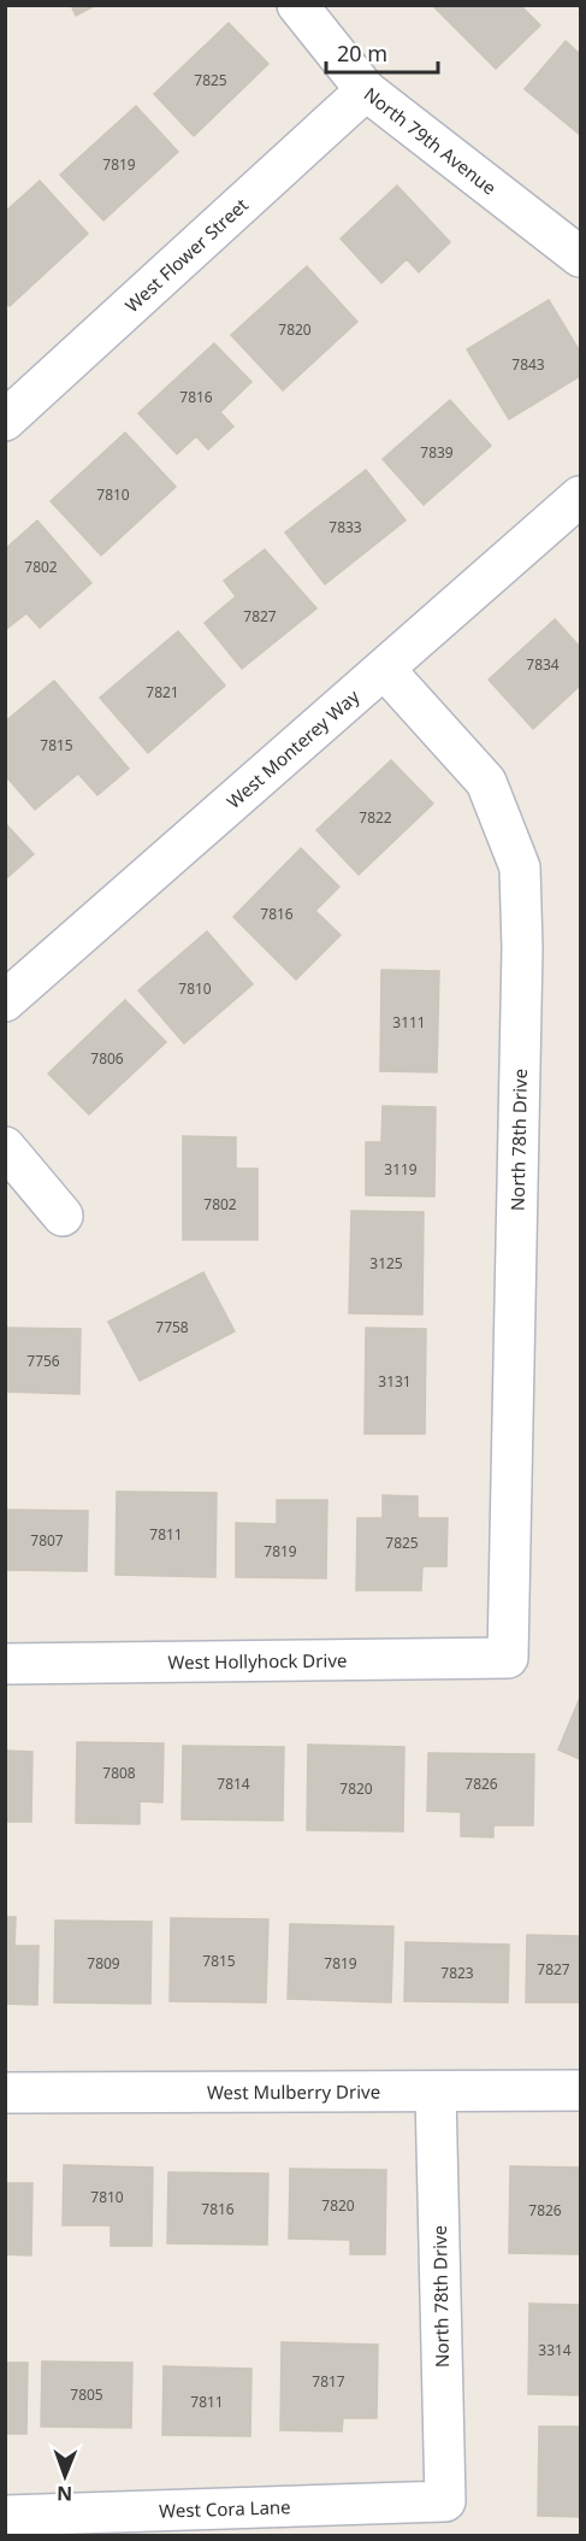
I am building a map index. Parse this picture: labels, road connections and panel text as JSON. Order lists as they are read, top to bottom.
{
  "streets": {
    "street": [
      "North 79th Avenue",
      "West Flower Street",
      "West Monterey Way",
      "North 78th Drive",
      "West Hollyhock Drive",
      "West Mulberry Drive",
      "West Cora Lane"
    ]
  },
  "crossings": [
    ["North 79th Avenue", "West Flower Street"],
    ["West Monterey Way", "North 78th Drive"],
    ["North 78th Drive", "West Hollyhock Drive"],
    ["North 78th Drive", "West Mulberry Drive"],
    ["North 78th Drive", "West Cora Lane"]
  ],
  "house_numbers": [
    "7825",
    "7819",
    "7820",
    "7843",
    "7816",
    "7839",
    "7810",
    "7833",
    "7802",
    "7827",
    "7834",
    "7821",
    "7815",
    "7822",
    "7816",
    "7810",
    "3111",
    "7806",
    "3119",
    "7802",
    "3125",
    "7758",
    "7756",
    "3131",
    "7811",
    "7807",
    "7825",
    "7819",
    "7808",
    "7814",
    "7826",
    "7820",
    "7815",
    "7809",
    "7819",
    "7827",
    "7823",
    "7810",
    "7820",
    "7816",
    "7826",
    "3314",
    "7817",
    "7805",
    "7811"
  ],
  "scale_bar": "20 m",
  "north": "bottom"
}
